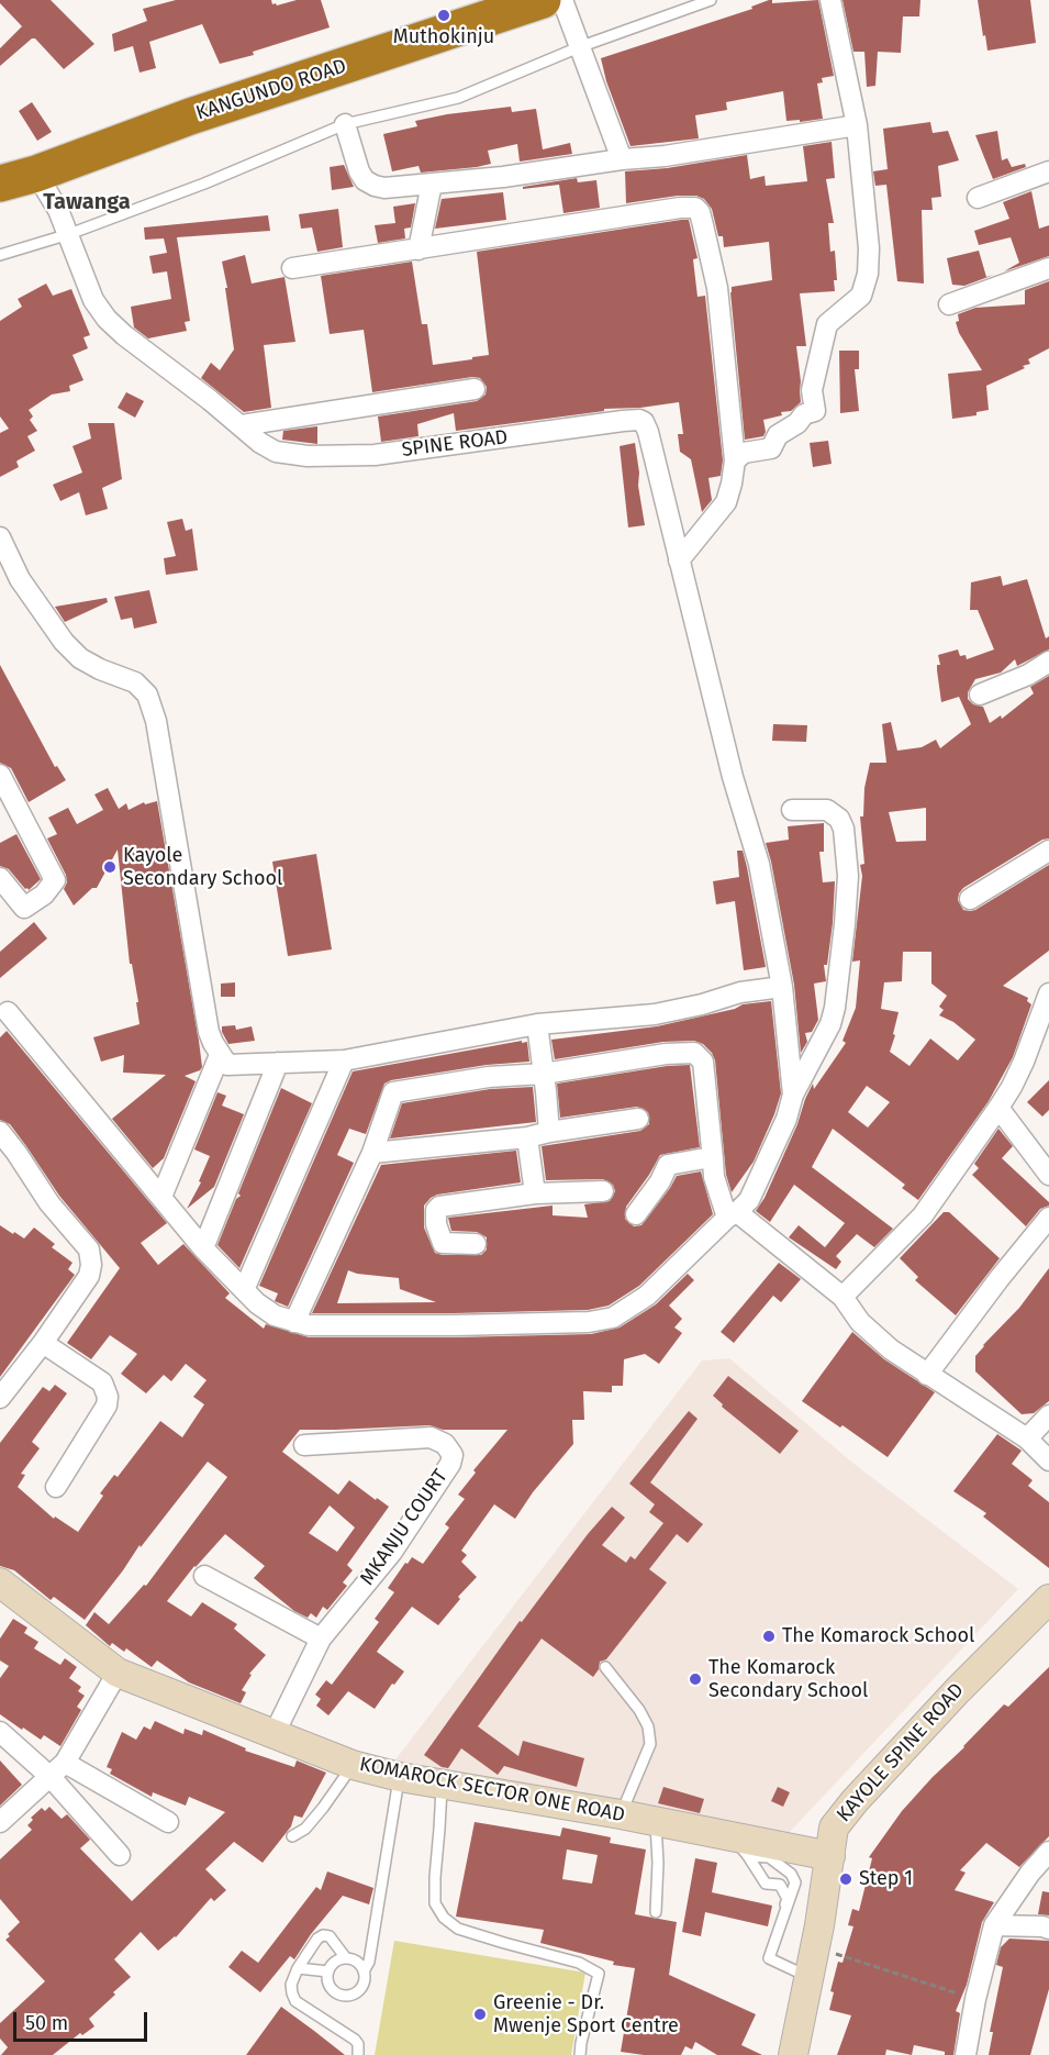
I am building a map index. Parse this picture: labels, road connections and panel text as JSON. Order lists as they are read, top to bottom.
{
  "streets": {
    "highway": ["KANGUNDO ROAD"],
    "main road": ["KAYOLE SPINE ROAD", "KOMAROCK SECTOR ONE ROAD"],
    "street": ["SPINE ROAD", "MKANJU COURT"]
  },
  "crossings": [
    ["KANGUNDO ROAD", "SPINE ROAD"],
    ["MKANJU COURT", "KOMAROCK SECTOR ONE ROAD"],
    ["KAYOLE SPINE ROAD", "KOMAROCK SECTOR ONE ROAD"]
  ],
  "districts": ["Tawanga"],
  "places": [
    "Muthokinju",
    "Kayole Secondary School",
    "The Komarock School",
    "The Komarock Secondary School",
    "Step 1",
    "Greenie - Dr. Mwenje Sport Centre"
  ],
  "scale_bar": "50 m"
}
